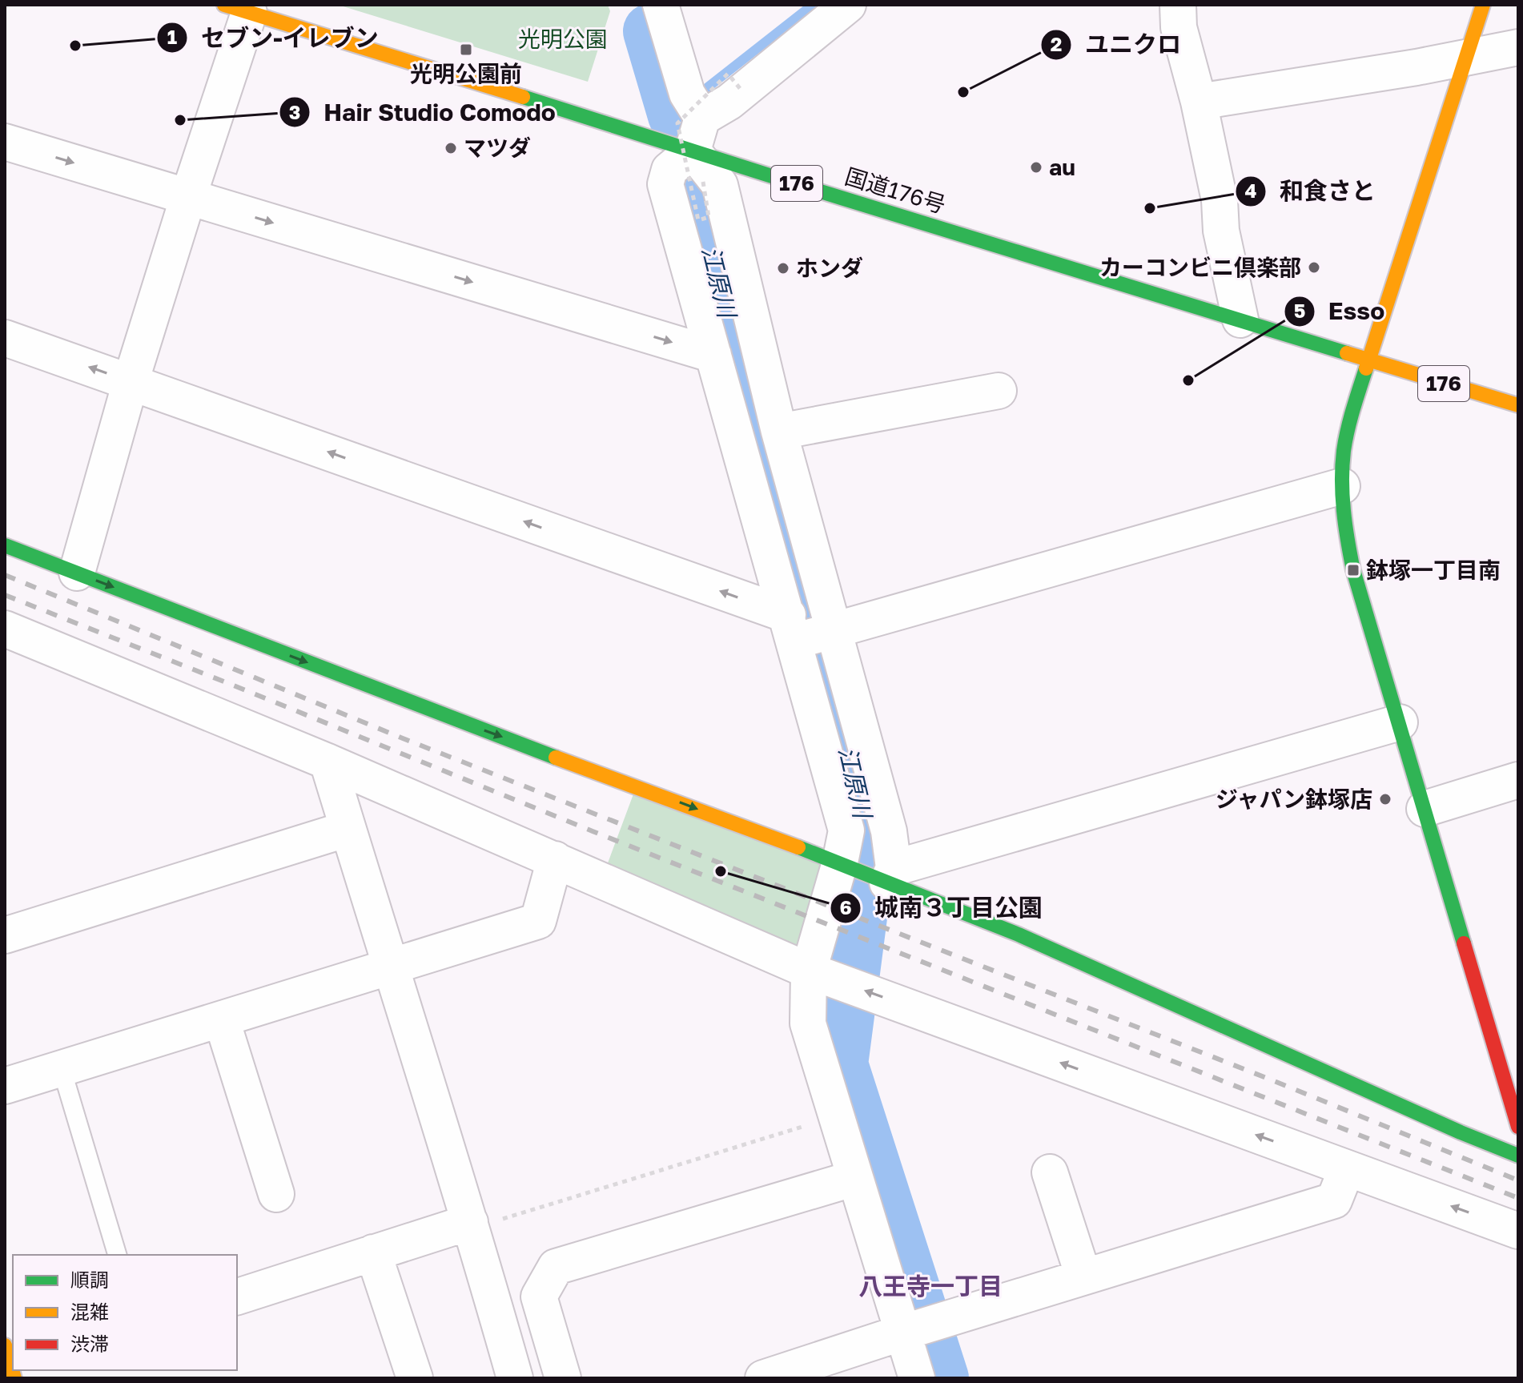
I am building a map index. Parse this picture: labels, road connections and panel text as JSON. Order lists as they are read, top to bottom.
{
  "streets": {
    "main road": ["176", "国道176号"]
  },
  "districts": ["八王寺一丁目"],
  "water": ["江原川"],
  "parks": ["光明公園"],
  "places": {
    "other": [
      "セブン-イレブン",
      "ユニクロ",
      "Hair Studio Comodo",
      "マツダ",
      "au",
      "和食さと",
      "カーコンビニ倶楽部",
      "ホンダ",
      "Esso",
      "ジャパン鉢塚店",
      "城南３丁目公園"
    ],
    "transit": ["光明公園前", "鉢塚一丁目南"]
  },
  "legend": ["順調", "混雑", "渋滞"]
}
